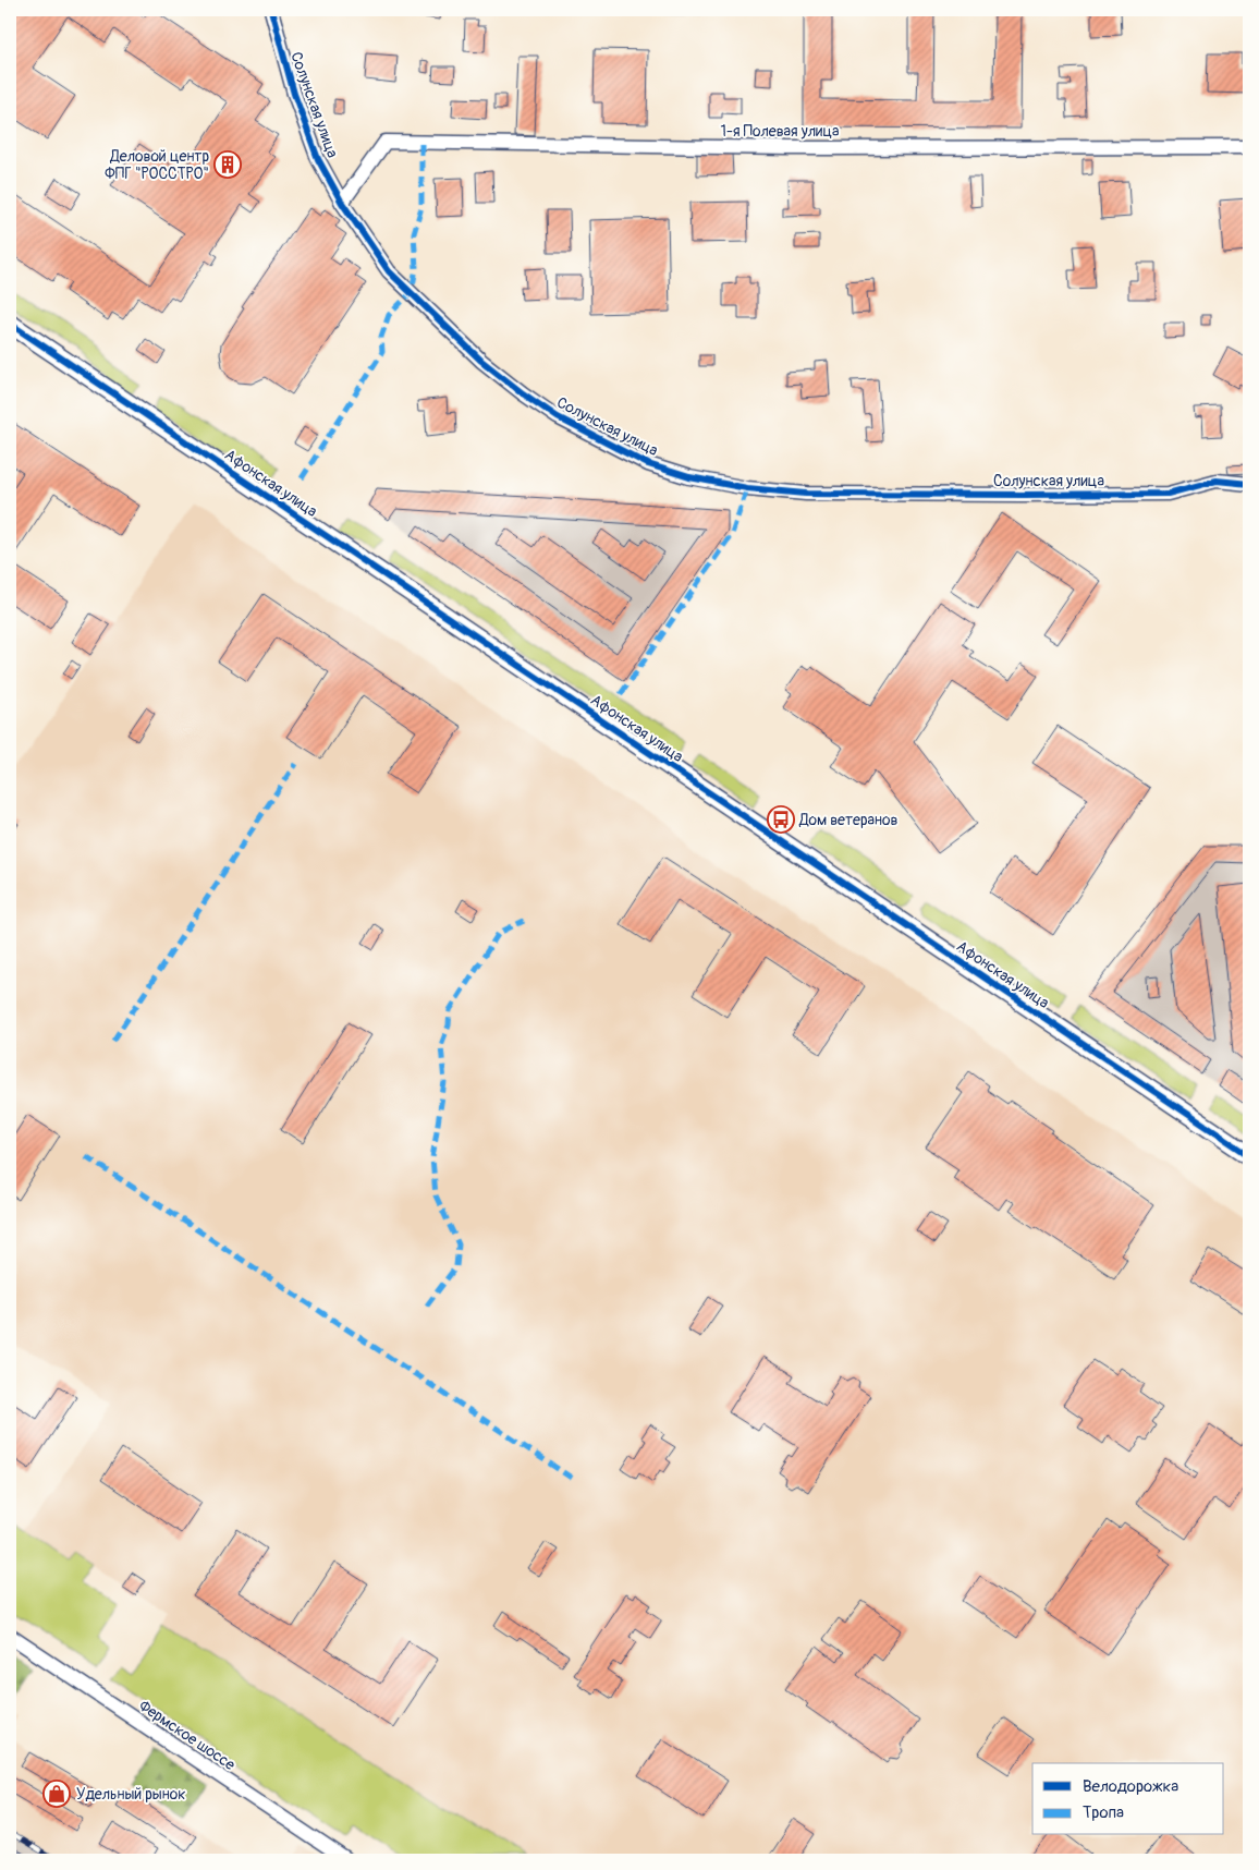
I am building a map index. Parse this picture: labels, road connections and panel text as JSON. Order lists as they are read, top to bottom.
{
  "streets": {
    "street": [
      "Солунская улица",
      "1-я Полевая улица",
      "Афонская улица",
      "Фермское шоссе"
    ]
  },
  "crossings": [
    ["Солунская улица", "1-я Полевая улица"]
  ],
  "places": {
    "building": ["Деловой центр ФПГ \"РОССТРО\""],
    "bus stop": ["Дом ветеранов"],
    "shop": ["Удельный рынок"]
  },
  "legend": ["Велодорожка", "Тропа"]
}
